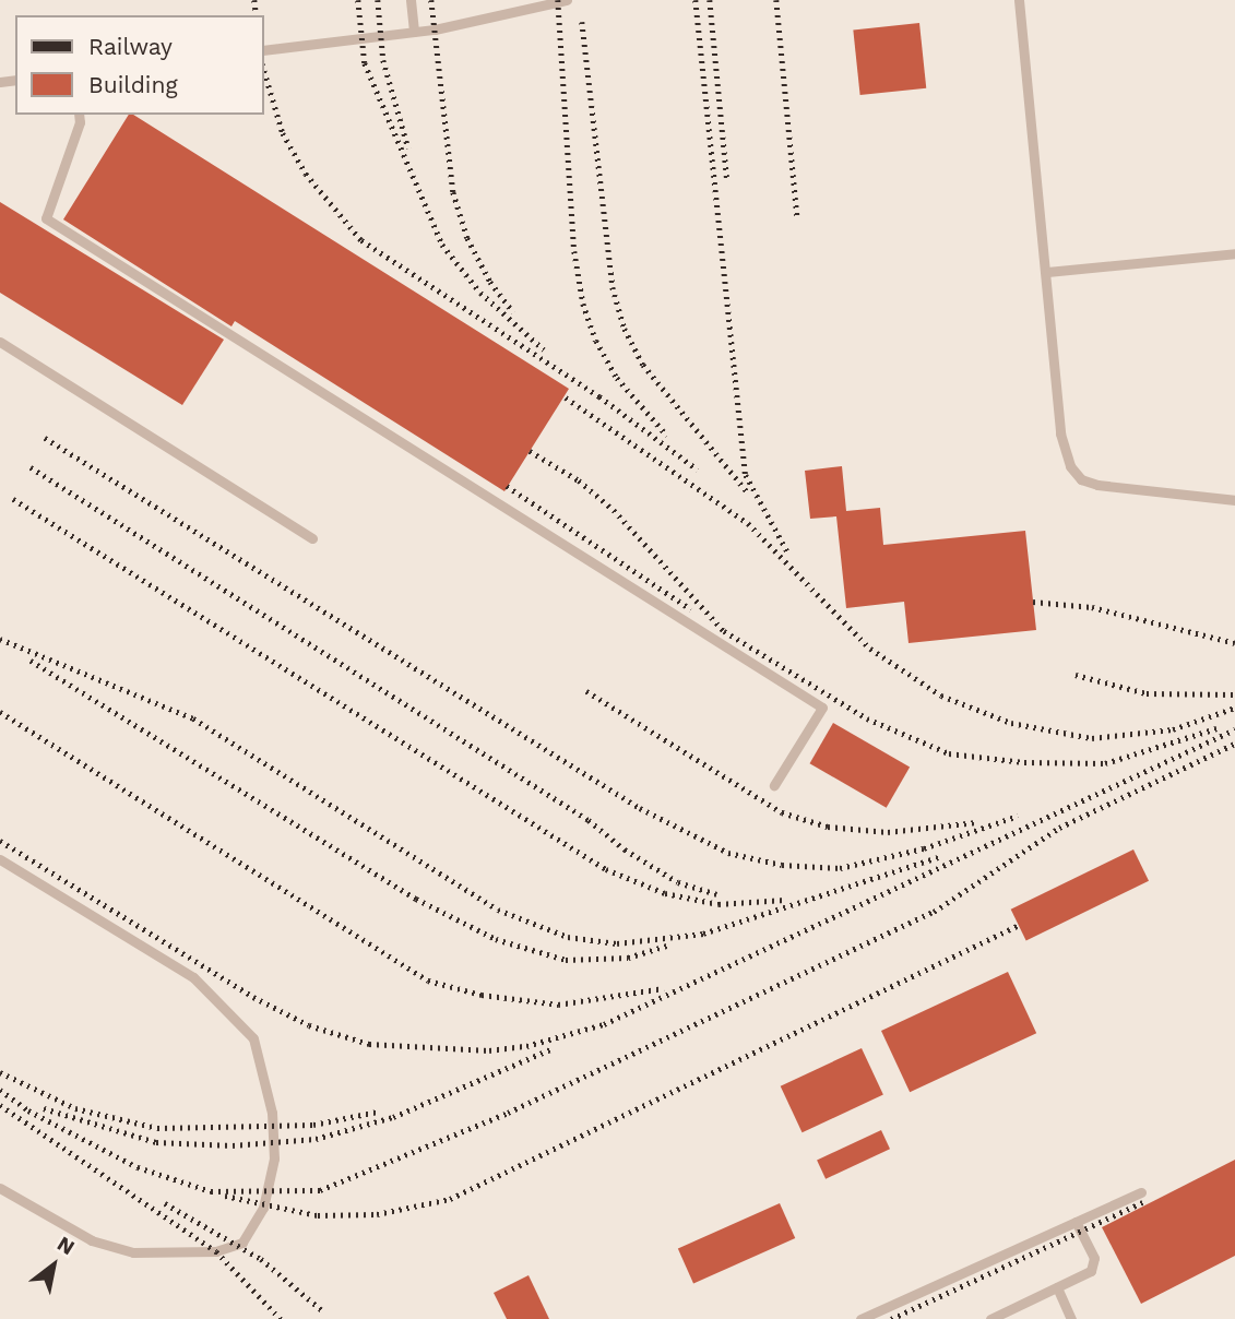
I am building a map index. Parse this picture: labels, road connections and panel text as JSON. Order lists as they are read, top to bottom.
{
  "legend": ["Railway", "Building"],
  "north": "top right"
}
